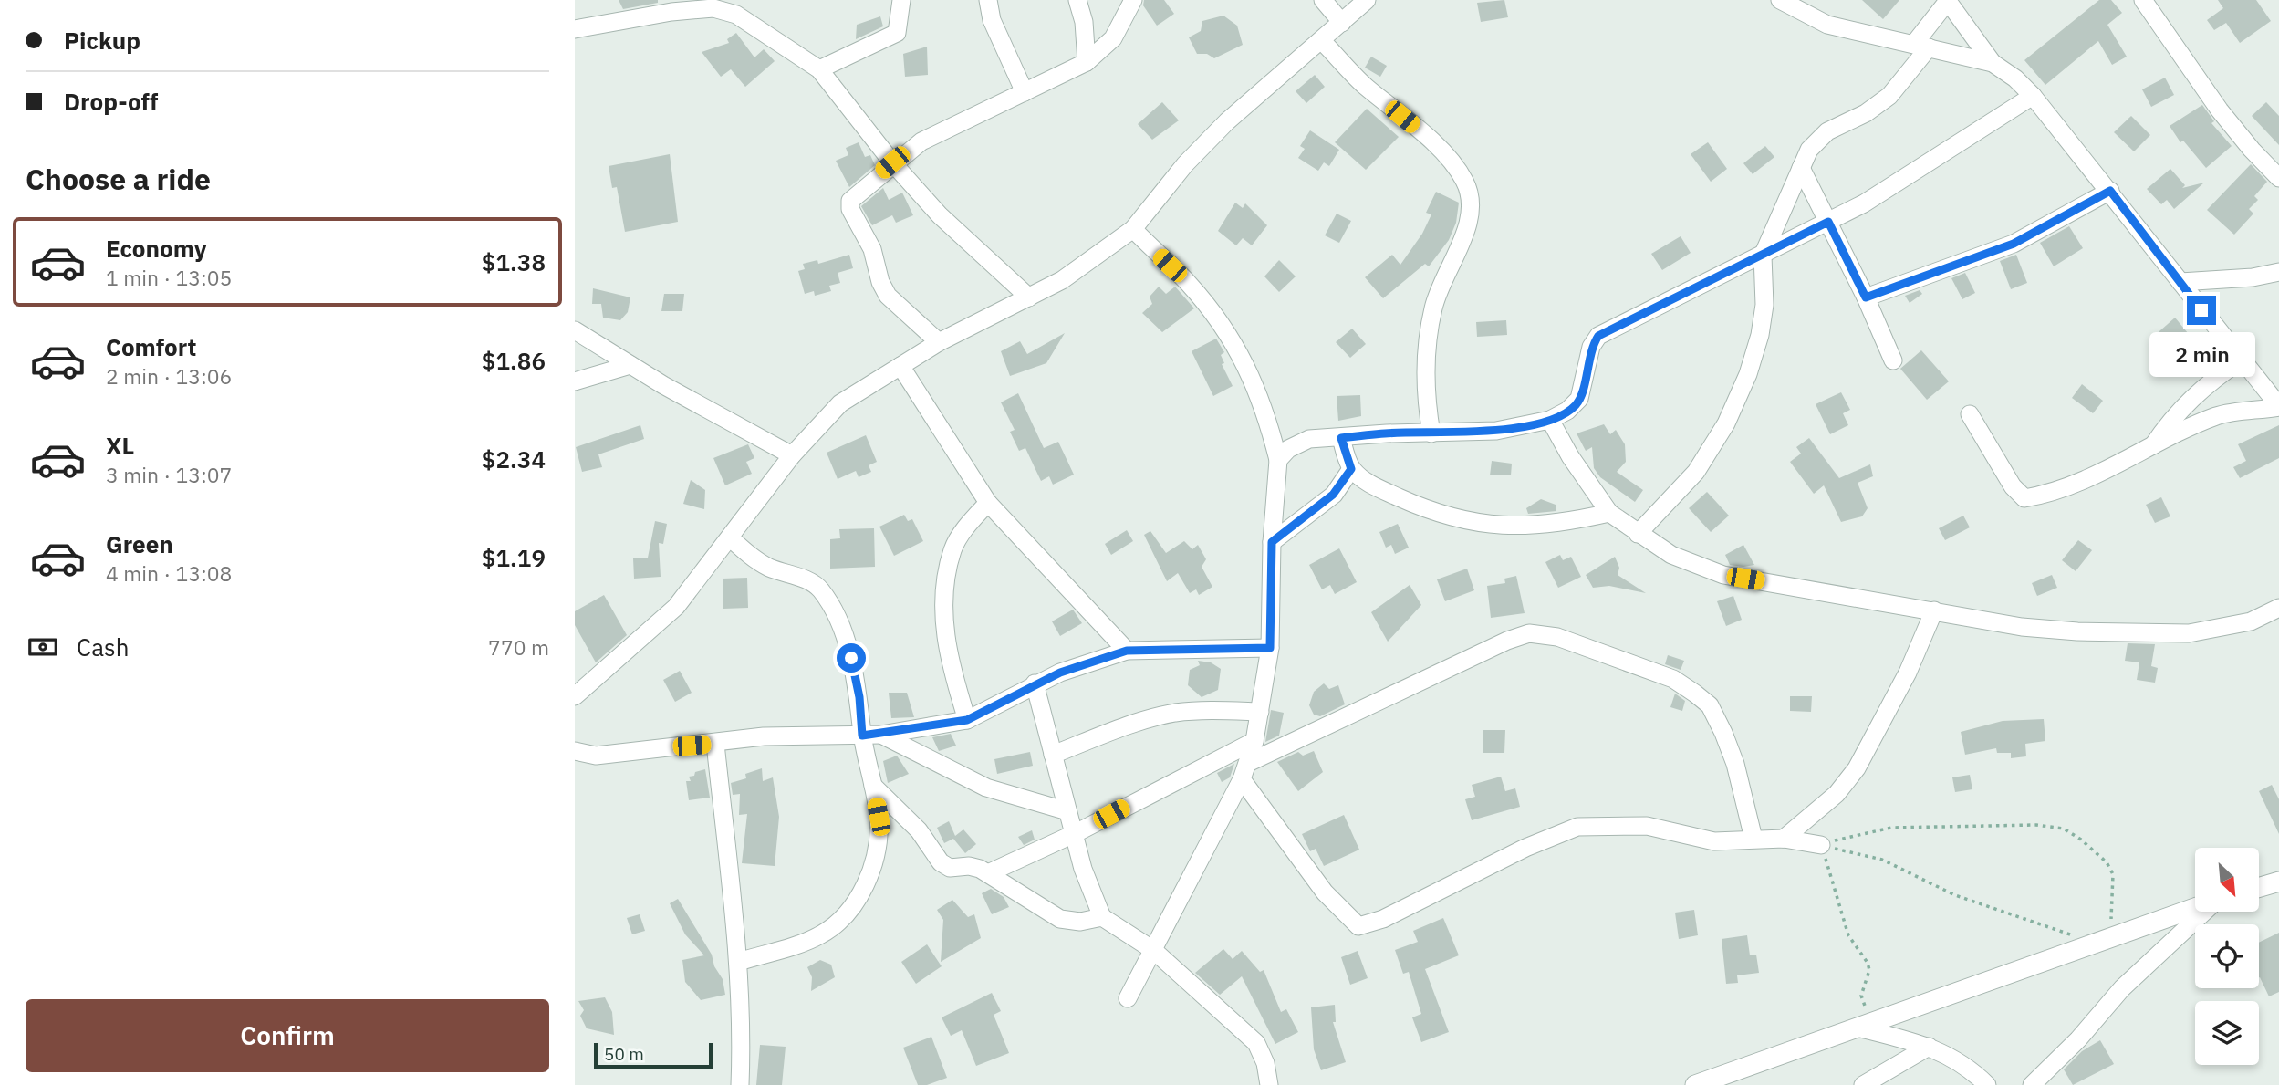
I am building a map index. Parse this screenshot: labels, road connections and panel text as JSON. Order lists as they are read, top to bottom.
{
  "scale_bar": "50 m",
  "north": "bottom right",
  "page": {
    "banner": ["Pickup", "Drop-off"],
    "heading": "Choose a ride",
    "list": [
      {
        "name": "Economy",
        "note": "1 min · 13:05",
        "value": "$1.38"
      },
      {
        "name": "Comfort",
        "note": "2 min · 13:06",
        "value": "$1.86"
      },
      {
        "name": "XL",
        "note": "3 min · 13:07",
        "value": "$2.34"
      },
      {
        "name": "Green",
        "note": "4 min · 13:08",
        "value": "$1.19"
      }
    ],
    "bubble": "2 min",
    "pay": ["Cash", "770 m"],
    "buttons": "Confirm",
    "scale": "50 m"
  }
}
